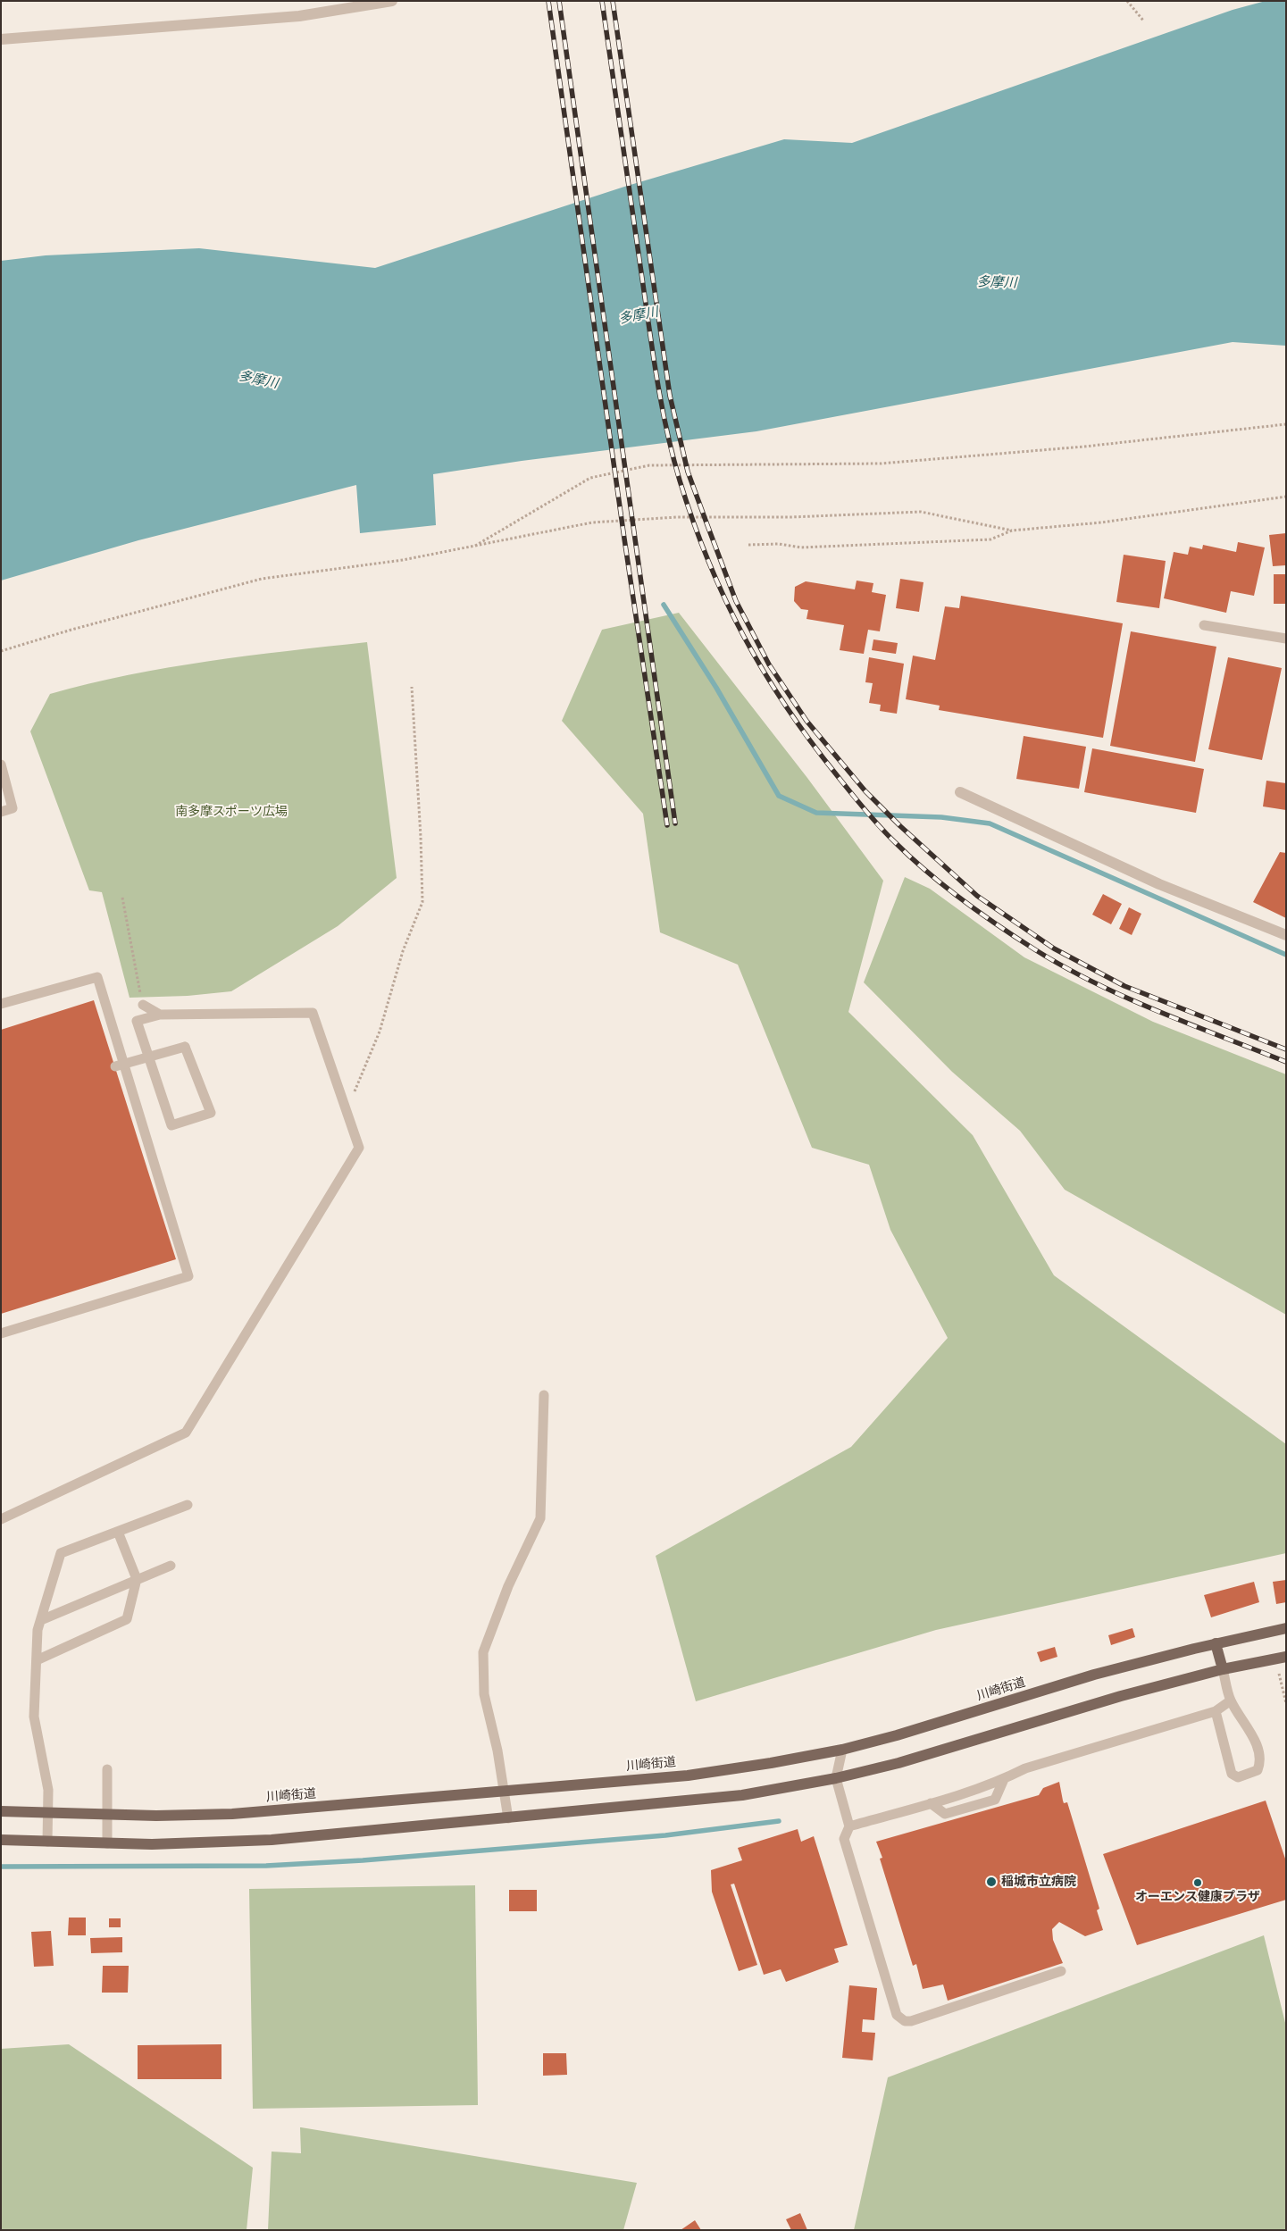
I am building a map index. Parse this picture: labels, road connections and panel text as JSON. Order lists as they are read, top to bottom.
{
  "streets": {
    "main road": ["川崎街道"]
  },
  "water": ["多摩川"],
  "parks": ["南多摩スポーツ広場"],
  "places": ["稲城市立病院", "オーエンス健康プラザ"]
}
